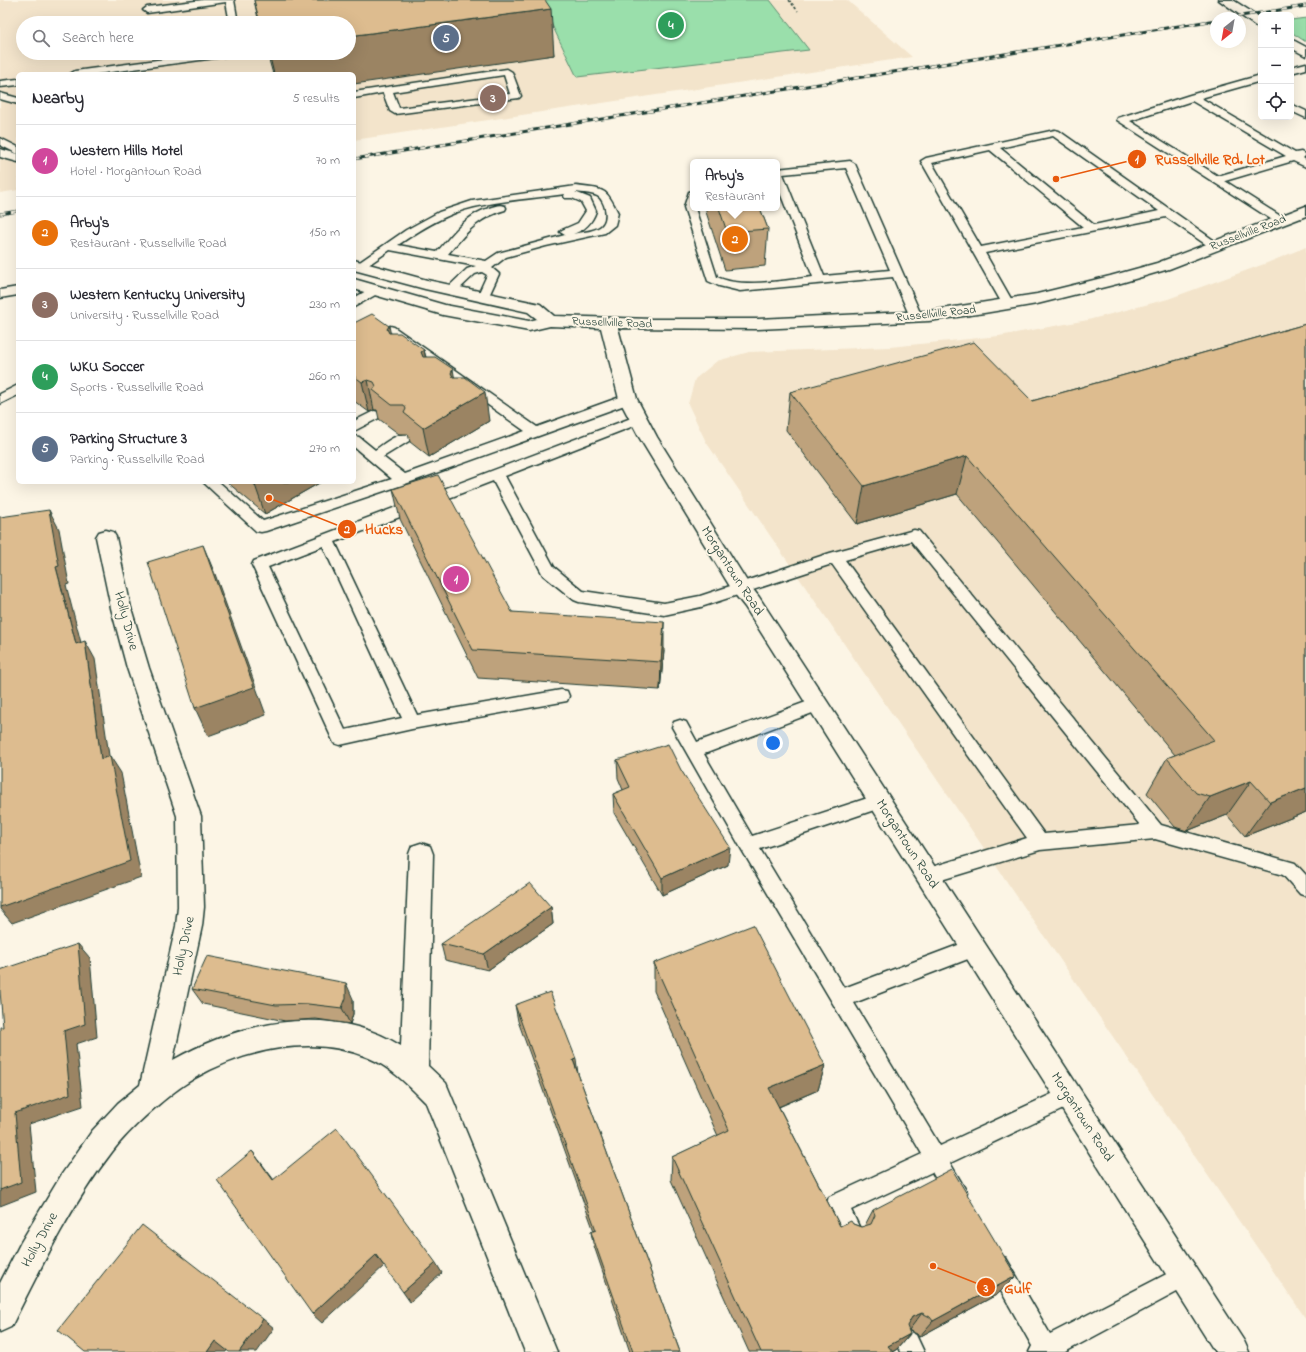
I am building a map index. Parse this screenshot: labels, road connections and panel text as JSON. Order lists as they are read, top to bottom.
{
  "streets": {
    "main road": ["Russellville Road", "Morgantown Road", "Holly Drive"]
  },
  "crossings": [
    ["Russellville Road", "Morgantown Road"]
  ],
  "places": ["Russellville Rd. Lot", "Hucks", "Gulf"],
  "north": "bottom left",
  "page": {
    "pins": [
      "4",
      "5",
      "3",
      "2",
      "1"
    ],
    "map_buttons": ["+", "−"],
    "search": "Search here",
    "heading": ["Nearby", "5 results"],
    "list": [
      {
        "mark": "1",
        "name": "Western Hills Motel",
        "note": "Hotel · Morgantown Road",
        "value": "70 m"
      },
      {
        "mark": "2",
        "name": "Arby's",
        "note": "Restaurant · Russellville Road",
        "value": "150 m"
      },
      {
        "mark": "3",
        "name": "Western Kentucky University",
        "note": "University · Russellville Road",
        "value": "230 m"
      },
      {
        "mark": "4",
        "name": "WKU Soccer",
        "note": "Sports · Russellville Road",
        "value": "260 m"
      },
      {
        "mark": "5",
        "name": "Parking Structure 3",
        "note": "Parking · Russellville Road",
        "value": "270 m"
      }
    ],
    "popup": ["Arby's", "Restaurant"]
  }
}
